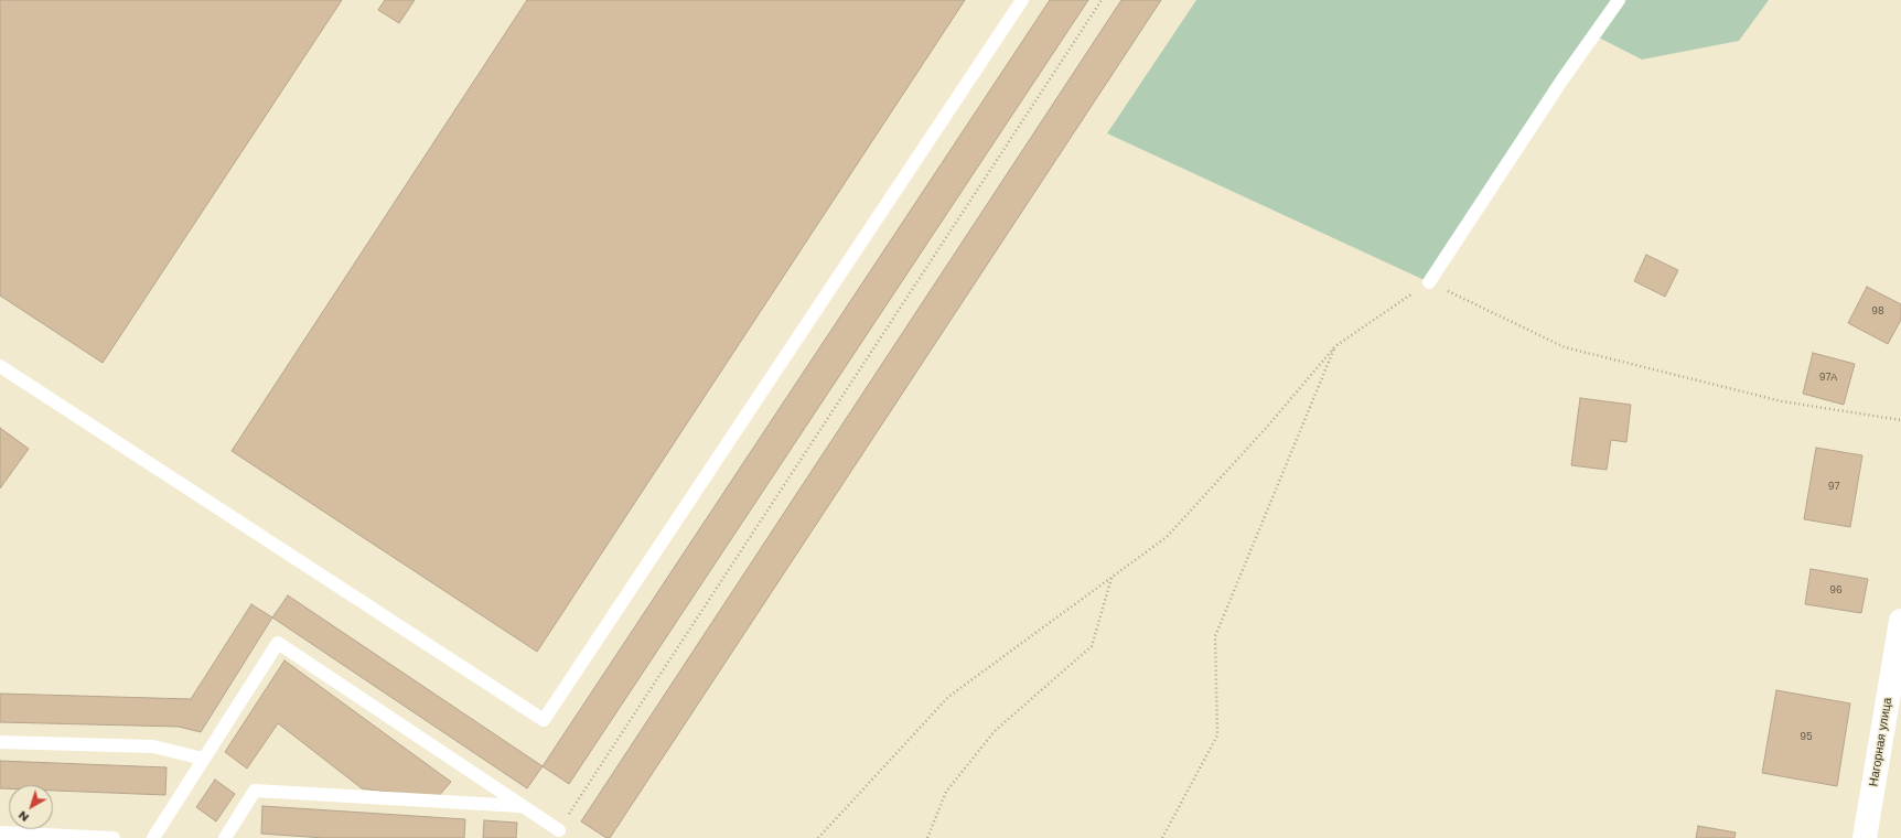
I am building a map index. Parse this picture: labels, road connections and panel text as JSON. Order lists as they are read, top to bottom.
{
  "streets": {
    "street": ["Нагорная улица"]
  },
  "house_numbers": [
    "98",
    "97А",
    "97",
    "96",
    "95"
  ],
  "north": "bottom left"
}
